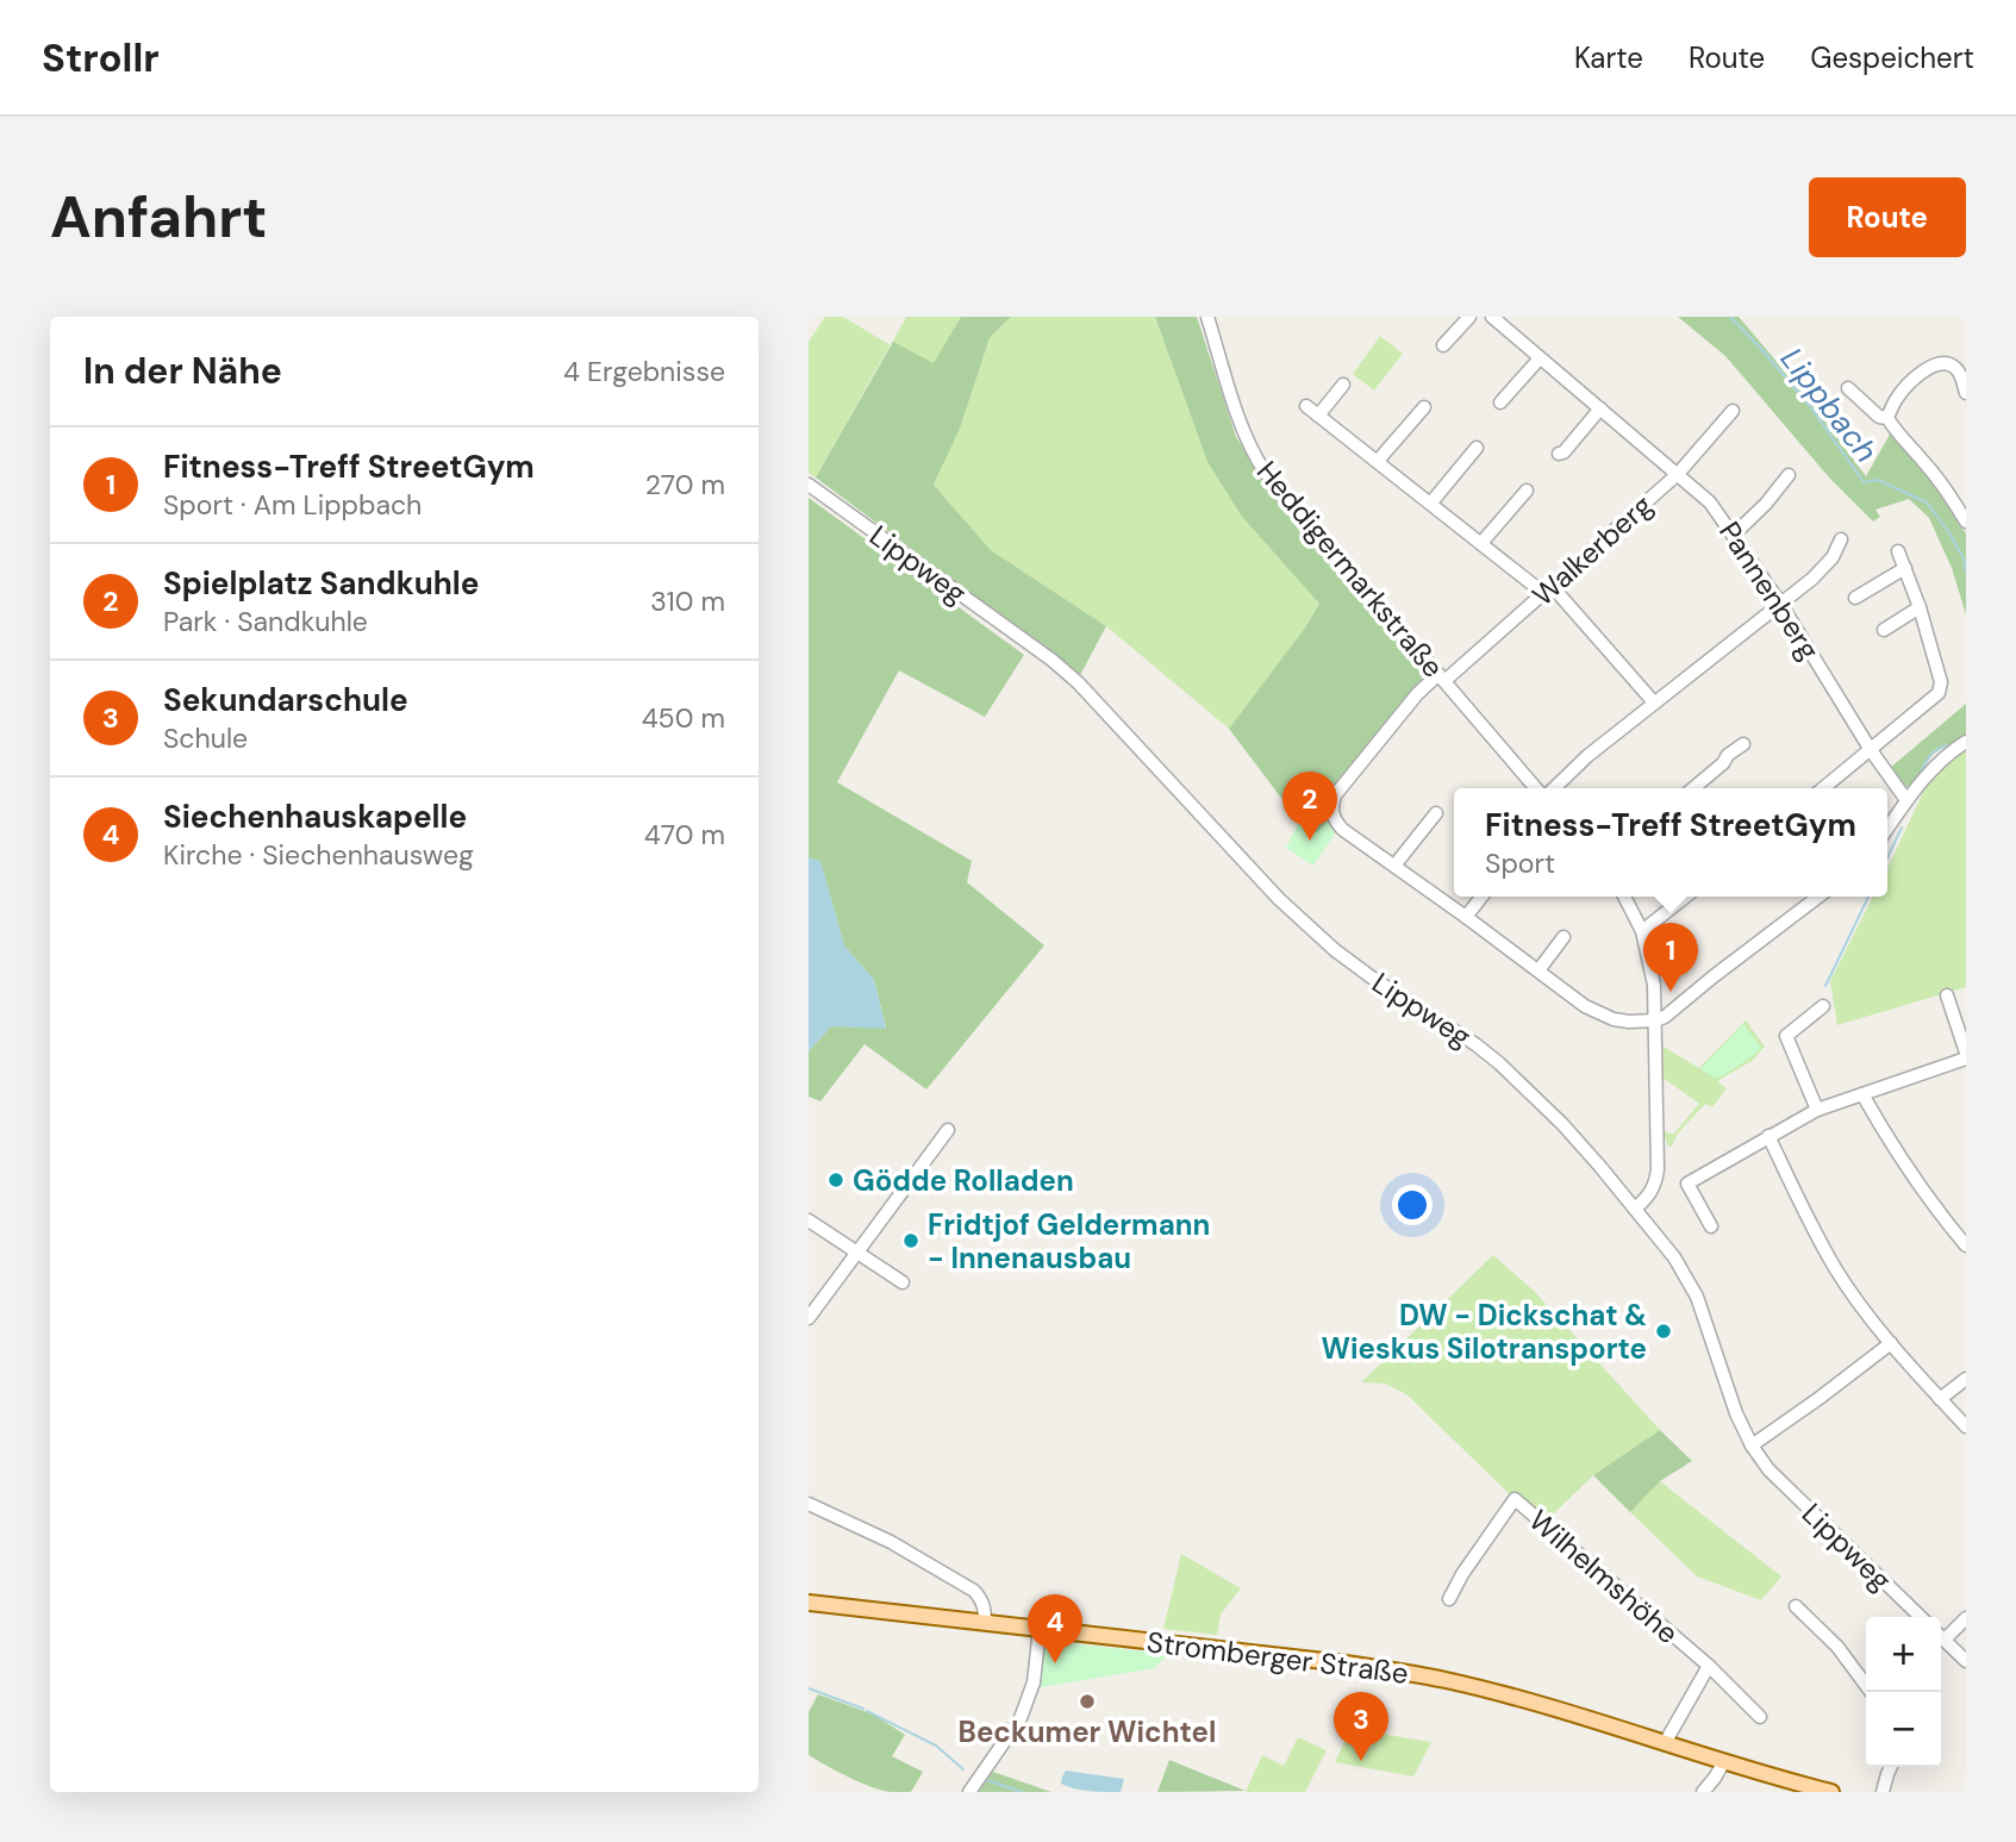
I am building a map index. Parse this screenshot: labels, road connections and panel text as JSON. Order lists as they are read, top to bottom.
{
  "streets": {
    "main road": ["Stromberger Straße"],
    "street": [
      "Walkerberg",
      "Lippweg",
      "Heddigermarkstraße",
      "Pannenberg",
      "Wilhelmshöhe"
    ]
  },
  "crossings": [
    ["Walkerberg", "Heddigermarkstraße"],
    ["Walkerberg", "Pannenberg"]
  ],
  "water": ["Lippbach"],
  "places": [
    "Gödde Rolladen",
    "Fridtjof Geldermann - Innenausbau",
    "DW - Dickschat & Wieskus Silotransporte",
    "Beckumer Wichtel"
  ],
  "page": {
    "header": "Strollr",
    "nav": ["Karte", "Route", "Gespeichert"],
    "buttons": "Route",
    "title": "Anfahrt",
    "heading": ["In der Nähe", "4 Ergebnisse"],
    "list": [
      {
        "mark": "1",
        "name": "Fitness-Treff StreetGym",
        "note": "Sport · Am Lippbach",
        "value": "270 m"
      },
      {
        "mark": "2",
        "name": "Spielplatz Sandkuhle",
        "note": "Park · Sandkuhle",
        "value": "310 m"
      },
      {
        "mark": "3",
        "name": "Sekundarschule",
        "note": "Schule",
        "value": "450 m"
      },
      {
        "mark": "4",
        "name": "Siechenhauskapelle",
        "note": "Kirche · Siechenhausweg",
        "value": "470 m"
      }
    ],
    "pins": [
      "2",
      "1",
      "4",
      "3"
    ],
    "popup": ["Fitness-Treff StreetGym", "Sport"],
    "map_buttons": ["+", "−"]
  }
}
